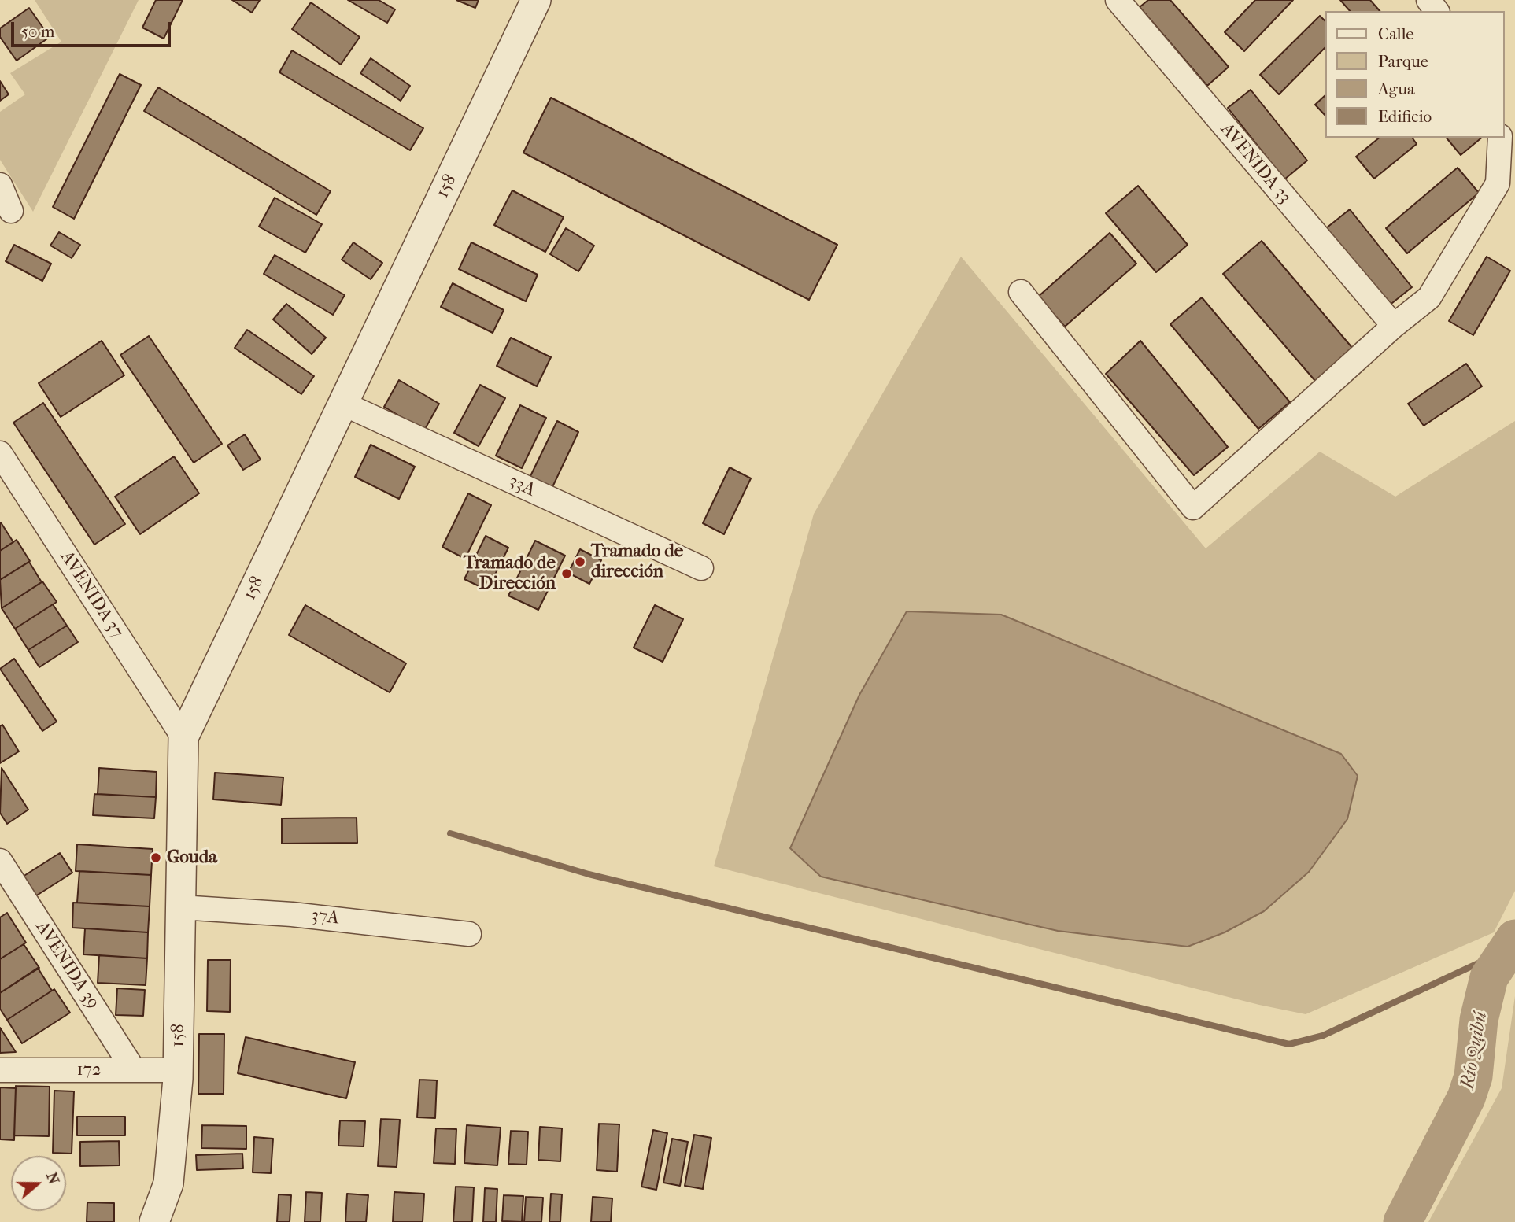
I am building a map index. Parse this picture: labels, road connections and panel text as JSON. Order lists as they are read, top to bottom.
{
  "streets": {
    "street": [
      "AVENIDA 33",
      "158",
      "33A",
      "AVENIDA 37",
      "37A",
      "AVENIDA 39",
      "172"
    ]
  },
  "crossings": [
    ["158", "33A"],
    ["158", "AVENIDA 37"],
    ["158", "37A"],
    ["158", "172"],
    ["AVENIDA 39", "172"]
  ],
  "water": ["Río Quibú"],
  "places": ["Tramado de dirección", "Tramado de Dirección", "Gouda"],
  "legend": [
    "Calle",
    "Parque",
    "Agua",
    "Edificio"
  ],
  "scale_bar": "50 m",
  "north": "right"
}
